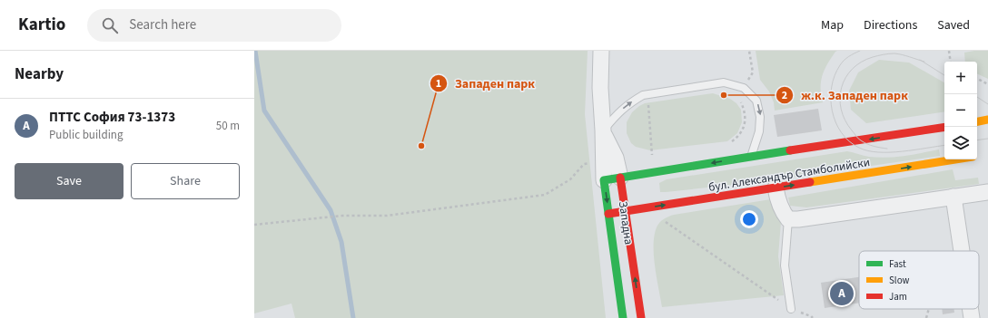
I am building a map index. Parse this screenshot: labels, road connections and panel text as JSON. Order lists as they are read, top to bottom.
{
  "streets": {
    "street": ["бул. Александър Стамболийски", "Западна"]
  },
  "crossings": [
    ["бул. Александър Стамболийски", "Западна"]
  ],
  "places": ["ж.к. Западен парк", "Западен парк"],
  "legend": ["Fast", "Slow", "Jam"],
  "page": {
    "header": "Kartio",
    "search": "Search here",
    "nav": ["Map", "Directions", "Saved"],
    "heading": "Nearby",
    "map_buttons": ["+", "−"],
    "list": [
      {
        "mark": "A",
        "name": "ПТТС София 73-1373",
        "note": "Public building",
        "value": "50 m"
      }
    ],
    "buttons": ["Save", "Share"],
    "pins": "A"
  }
}
